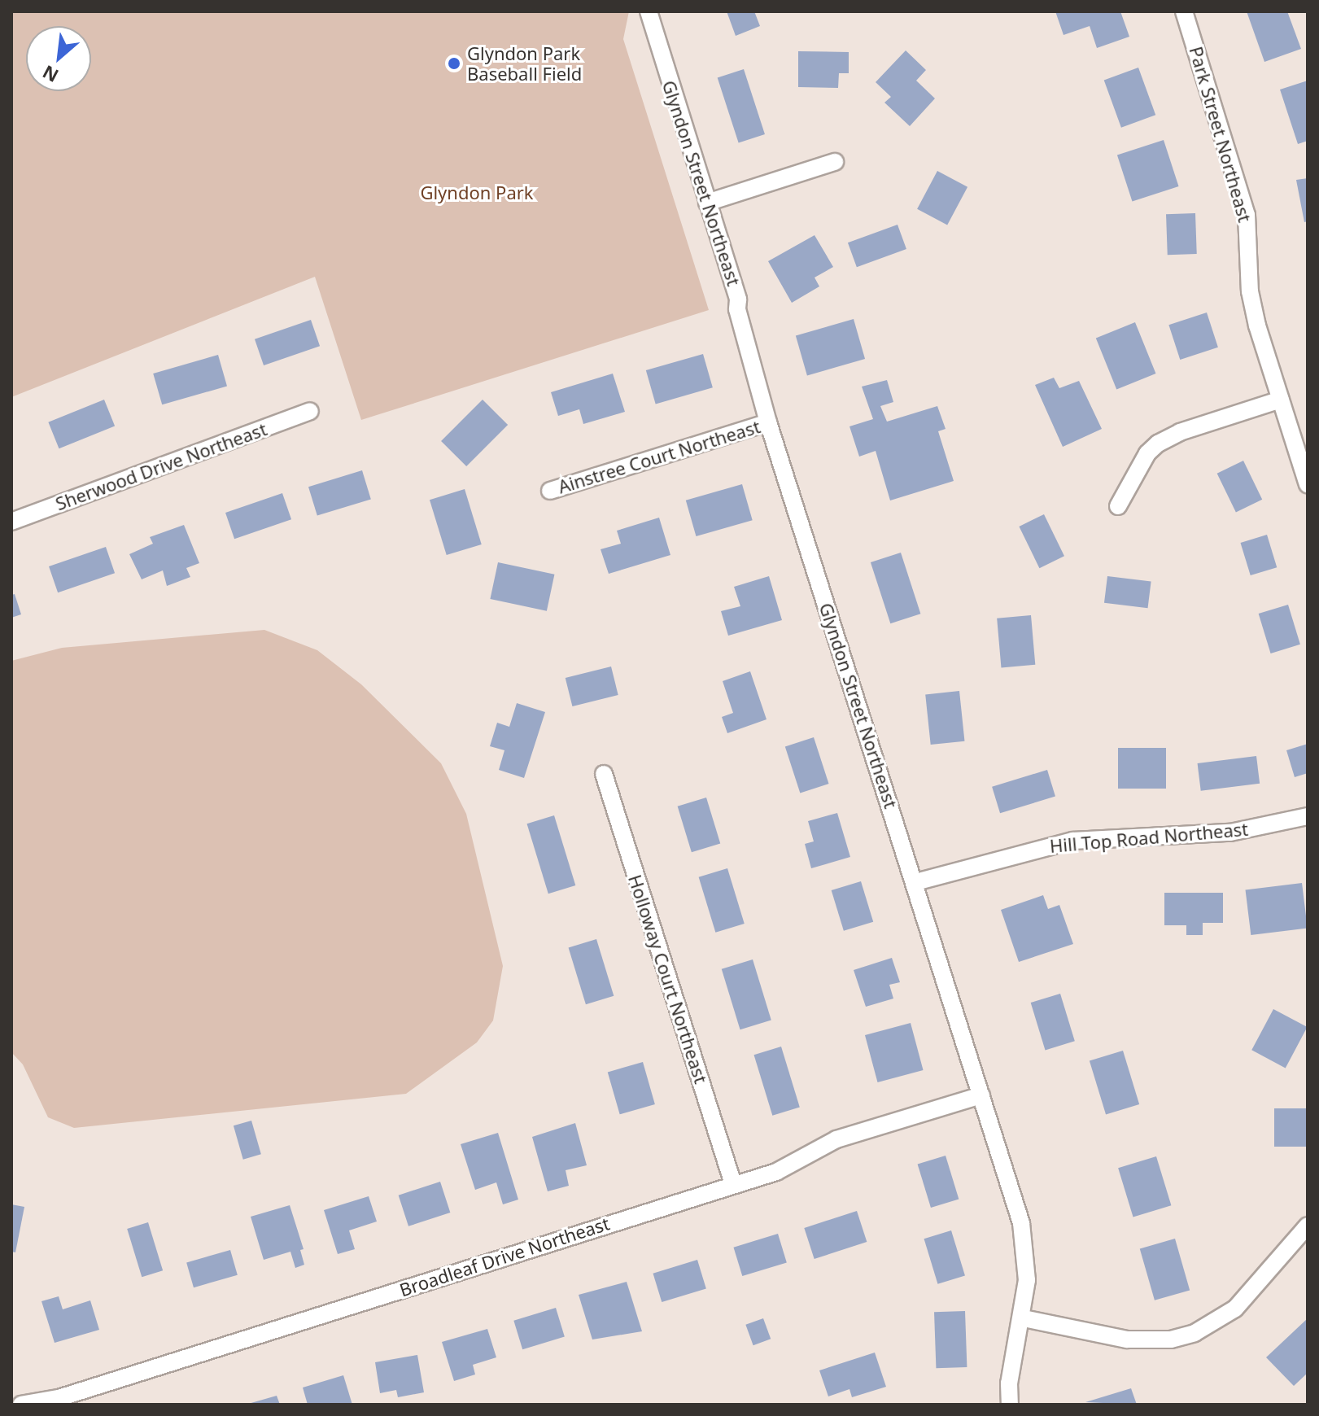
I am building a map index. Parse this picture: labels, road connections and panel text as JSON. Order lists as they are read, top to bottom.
{
  "streets": {
    "street": [
      "Park Street Northeast",
      "Glyndon Street Northeast",
      "Ainstree Court Northeast",
      "Sherwood Drive Northeast",
      "Hill Top Road Northeast",
      "Holloway Court Northeast",
      "Broadleaf Drive Northeast"
    ]
  },
  "crossings": [
    ["Glyndon Street Northeast", "Ainstree Court Northeast"],
    ["Glyndon Street Northeast", "Hill Top Road Northeast"],
    ["Glyndon Street Northeast", "Broadleaf Drive Northeast"],
    ["Holloway Court Northeast", "Broadleaf Drive Northeast"]
  ],
  "parks": ["Glyndon Park"],
  "places": ["Glyndon Park Baseball Field"],
  "north": "bottom left"
}
